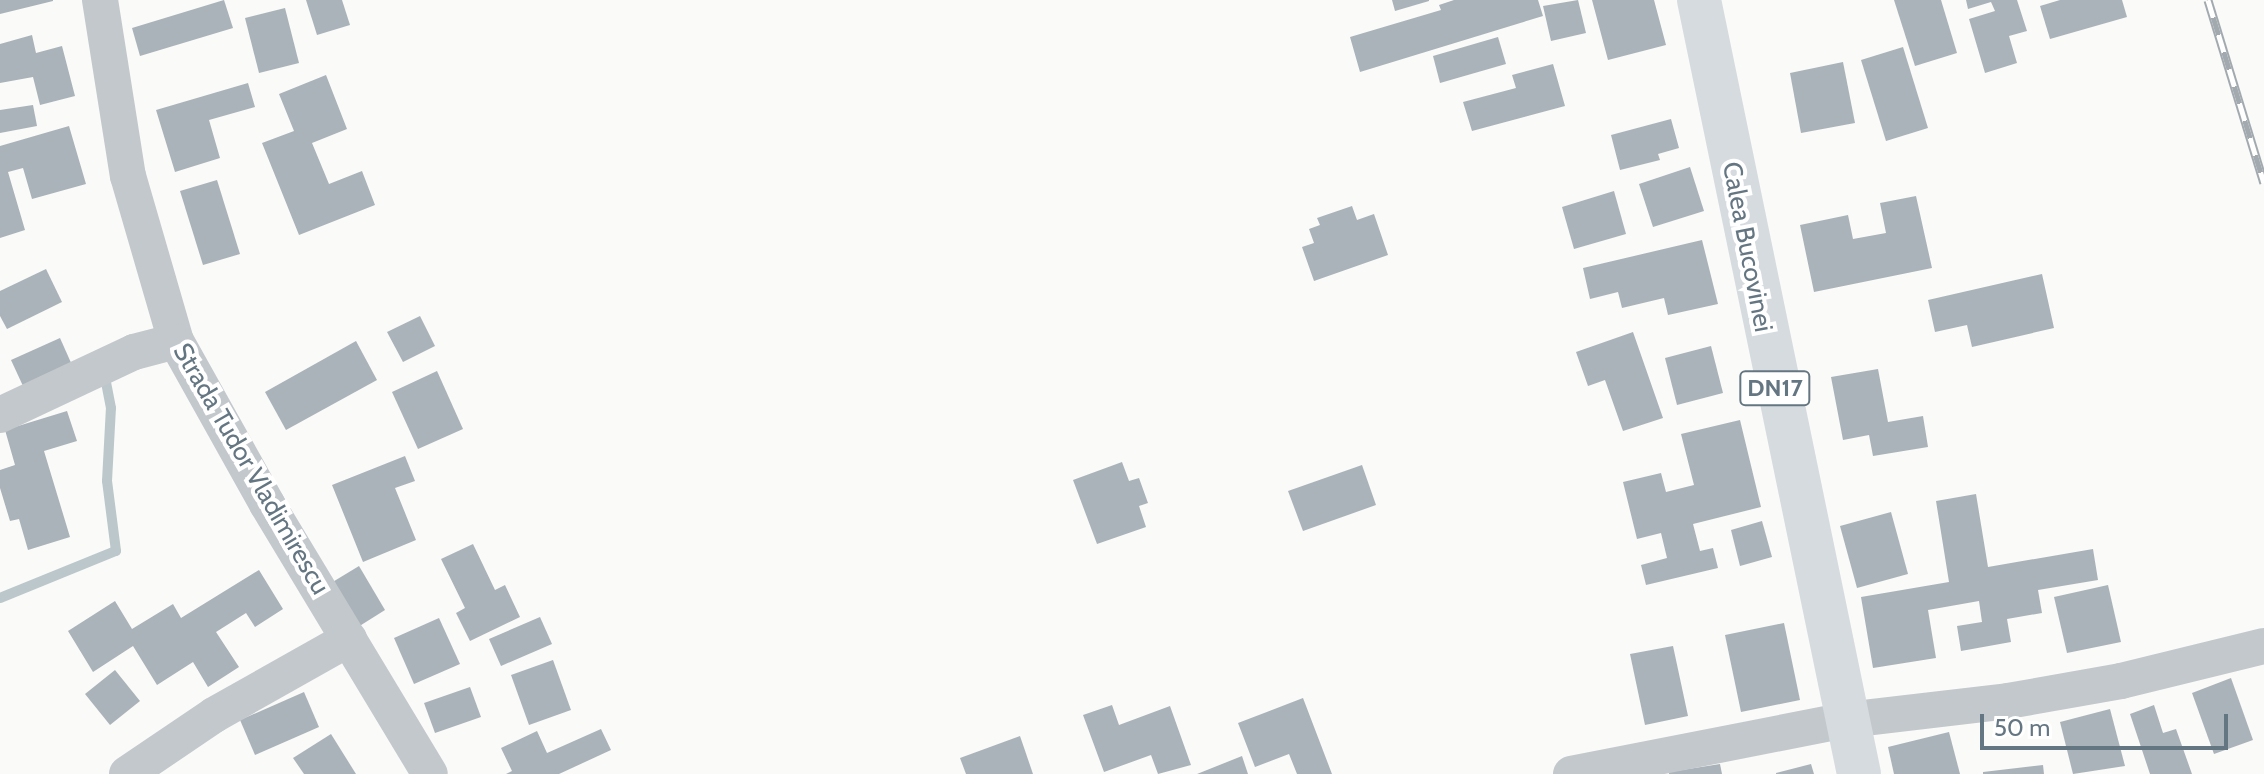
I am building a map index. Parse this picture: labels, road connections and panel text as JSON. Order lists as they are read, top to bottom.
{
  "streets": {
    "highway": ["Calea Bucovinei", "DN17"],
    "street": ["Strada Tudor Vladimirescu"]
  },
  "scale_bar": "50 m"
}
